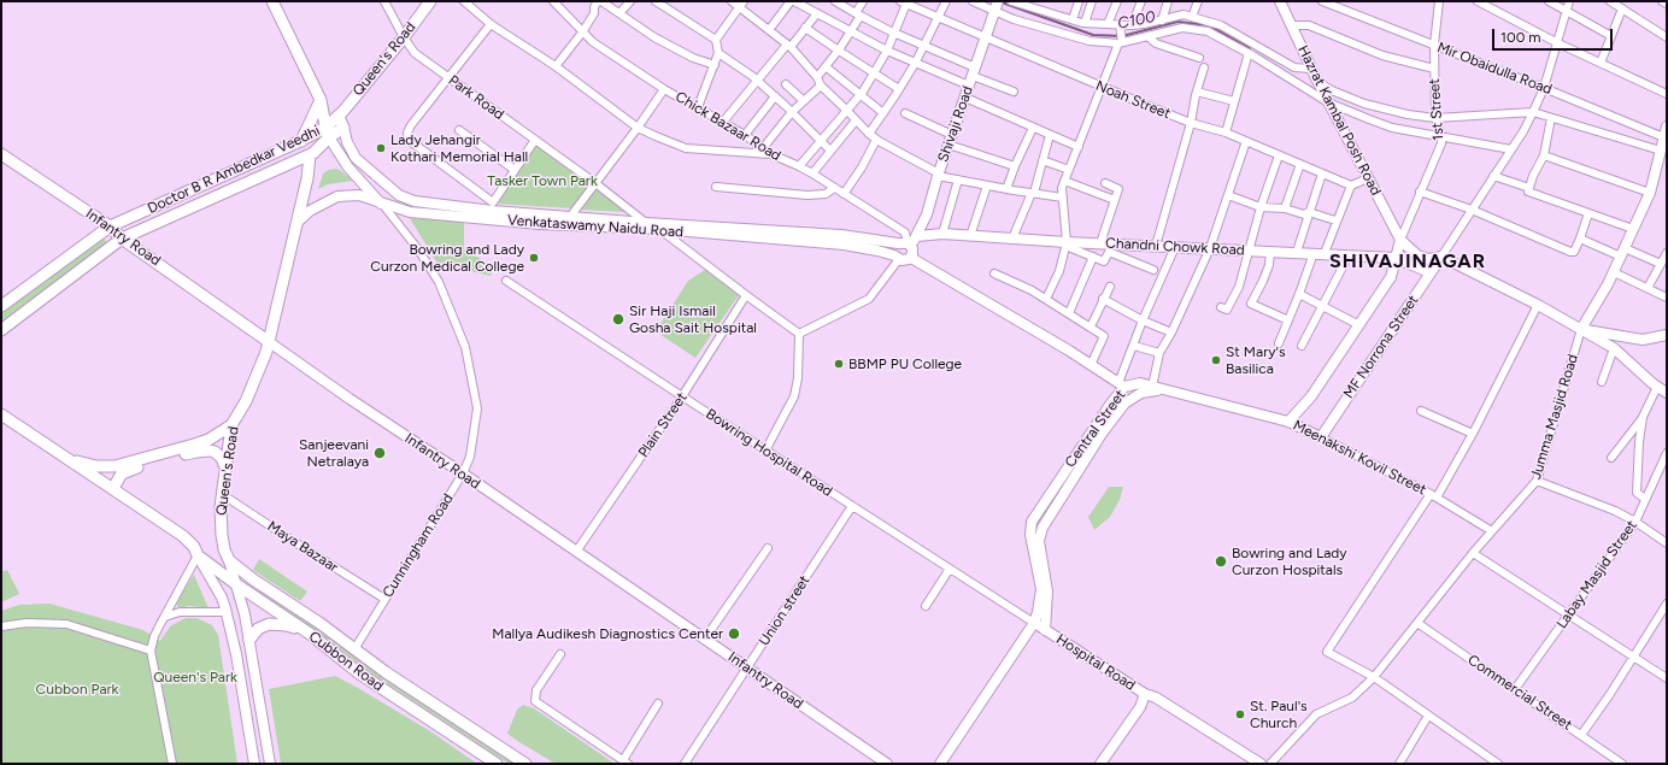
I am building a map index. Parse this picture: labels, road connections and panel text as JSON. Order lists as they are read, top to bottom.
{
  "streets": {
    "main road": [
      "Queen's Road",
      "Doctor B R Ambedkar Veedhi",
      "Infantry Road",
      "Cubbon Road"
    ],
    "street": [
      "Mir Obaidulla Road",
      "Park Road",
      "Noah Street",
      "1st Street",
      "Hazrat Kambal Posh Road",
      "Shivaji Road",
      "Chick Bazaar Road",
      "Venkataswamy Naidu Road",
      "Chandni Chowk Road",
      "MF Norrona Street",
      "Jumma Masjid Road",
      "Plain Street",
      "Central Street",
      "Bowring Hospital Road",
      "Meenakshi Kovil Street",
      "Cunningham Road",
      "Maya Bazaar",
      "Labay Masjid Street",
      "Union street",
      "Hospital Road",
      "Commercial Street"
    ]
  },
  "crossings": [
    ["Queen's Road", "Park Road"],
    ["Queen's Road", "Doctor B R Ambedkar Veedhi"],
    ["Queen's Road", "Venkataswamy Naidu Road"],
    ["Queen's Road", "Infantry Road"],
    ["Queen's Road", "Maya Bazaar"],
    ["Queen's Road", "Cubbon Road"],
    ["Mir Obaidulla Road", "1st Street"],
    ["Mir Obaidulla Road", "Jumma Masjid Road"],
    ["Park Road", "Venkataswamy Naidu Road"],
    ["Noah Street", "Shivaji Road"],
    ["1st Street", "Hazrat Kambal Posh Road"],
    ["Hazrat Kambal Posh Road", "MF Norrona Street"],
    ["Shivaji Road", "Chick Bazaar Road"],
    ["Shivaji Road", "Venkataswamy Naidu Road"],
    ["Shivaji Road", "Chandni Chowk Road"],
    ["Chick Bazaar Road", "Venkataswamy Naidu Road"],
    ["Doctor B R Ambedkar Veedhi", "Venkataswamy Naidu Road"],
    ["Doctor B R Ambedkar Veedhi", "Infantry Road"],
    ["Venkataswamy Naidu Road", "Cunningham Road"],
    ["Infantry Road", "Plain Street"],
    ["Infantry Road", "Cunningham Road"],
    ["Infantry Road", "Union street"],
    ["Chandni Chowk Road", "MF Norrona Street"],
    ["MF Norrona Street", "Meenakshi Kovil Street"],
    ["Jumma Masjid Road", "Meenakshi Kovil Street"],
    ["Jumma Masjid Road", "Commercial Street"],
    ["Plain Street", "Bowring Hospital Road"],
    ["Central Street", "Bowring Hospital Road"],
    ["Central Street", "Meenakshi Kovil Street"],
    ["Central Street", "Hospital Road"],
    ["Bowring Hospital Road", "Union street"],
    ["Bowring Hospital Road", "Hospital Road"],
    ["Cunningham Road", "Maya Bazaar"],
    ["Cunningham Road", "Cubbon Road"],
    ["Labay Masjid Street", "Commercial Street"]
  ],
  "districts": ["SHIVAJINAGAR"],
  "water": ["C100"],
  "parks": ["Tasker Town Park", "Queen's Park", "Cubbon Park"],
  "places": [
    "Lady Jehangir Kothari Memorial Hall",
    "Bowring and Lady Curzon Medical College",
    "Sir Haji Ismail Gosha Sait Hospital",
    "St Mary's Basilica",
    "BBMP PU College",
    "Sanjeevani Netralaya",
    "Bowring and Lady Curzon Hospitals",
    "Mallya Audikesh Diagnostics Center",
    "St. Paul's Church"
  ],
  "scale_bar": "100 m"
}
